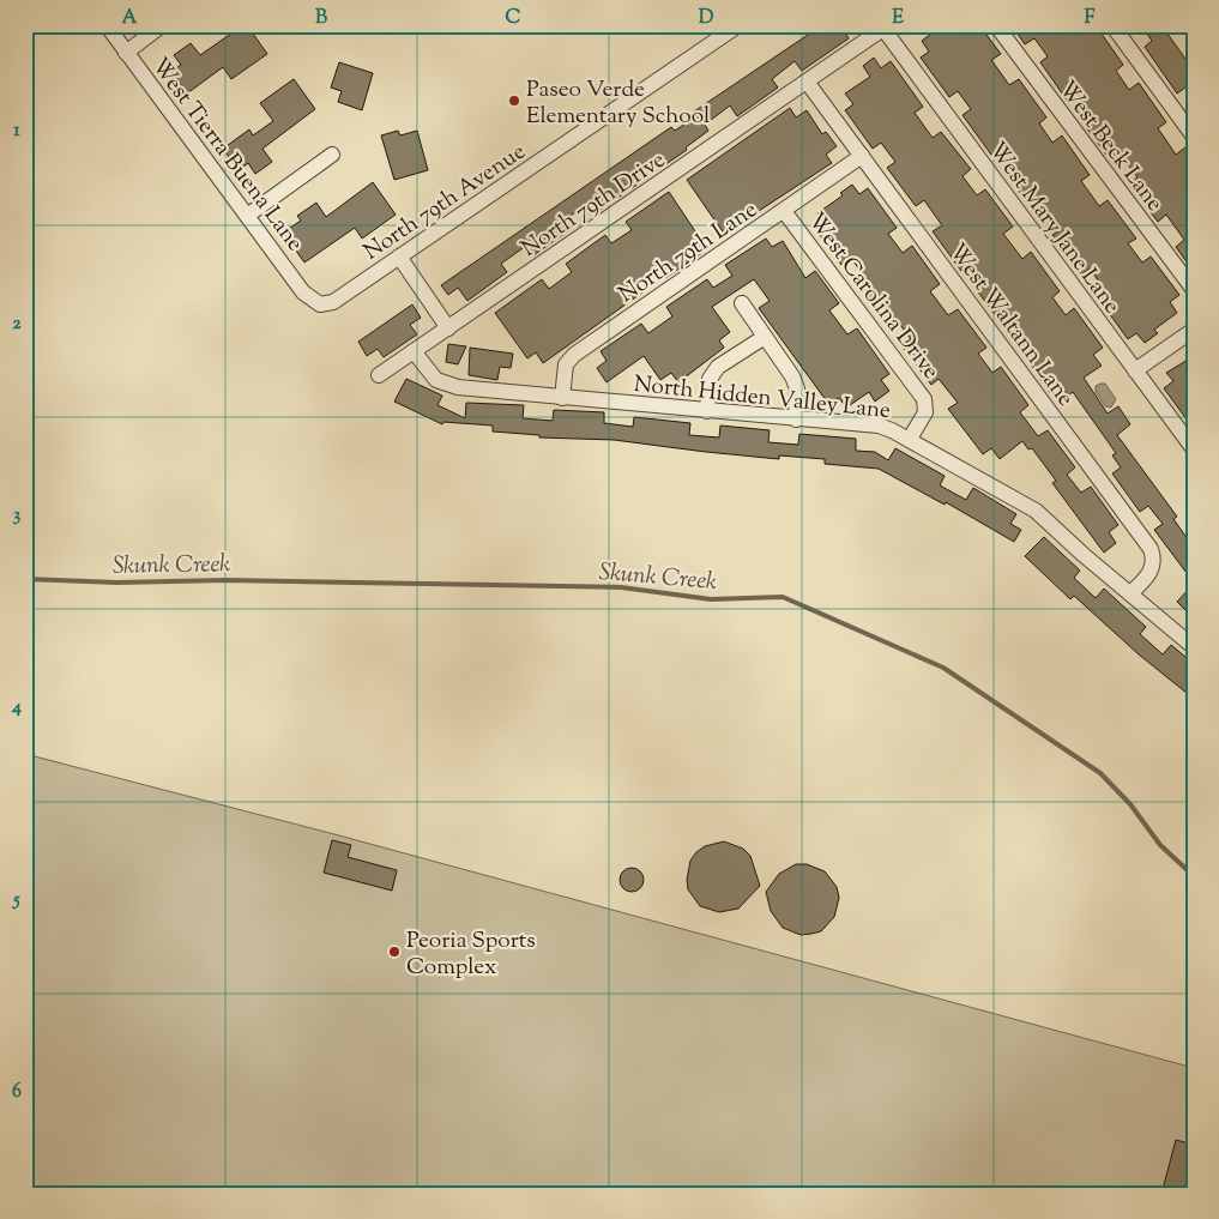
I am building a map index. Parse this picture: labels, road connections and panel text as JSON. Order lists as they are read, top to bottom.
{
  "streets": {
    "street": [
      "West Beck Lane",
      "West Tierra Buena Lane",
      "North 79th Avenue",
      "North 79th Drive",
      "West Mary Jane Lane",
      "North 79th Lane",
      "West Carolina Drive",
      "West Waltann Lane",
      "North Hidden Valley Lane"
    ]
  },
  "crossings": [
    ["West Tierra Buena Lane", "North 79th Avenue"],
    ["North 79th Drive", "West Mary Jane Lane"],
    ["North 79th Drive", "West Waltann Lane"],
    ["North 79th Drive", "North Hidden Valley Lane"],
    ["North 79th Lane", "West Carolina Drive"],
    ["North 79th Lane", "West Waltann Lane"],
    ["North 79th Lane", "North Hidden Valley Lane"],
    ["West Carolina Drive", "North Hidden Valley Lane"],
    ["West Waltann Lane", "North Hidden Valley Lane"]
  ],
  "water": ["Skunk Creek"],
  "places": ["Paseo Verde Elementary School", "Peoria Sports Complex"],
  "grid": {
    "columns": [
      "A",
      "B",
      "C",
      "D",
      "E",
      "F"
    ],
    "rows": [
      "1",
      "2",
      "3",
      "4",
      "5",
      "6"
    ]
  }
}
